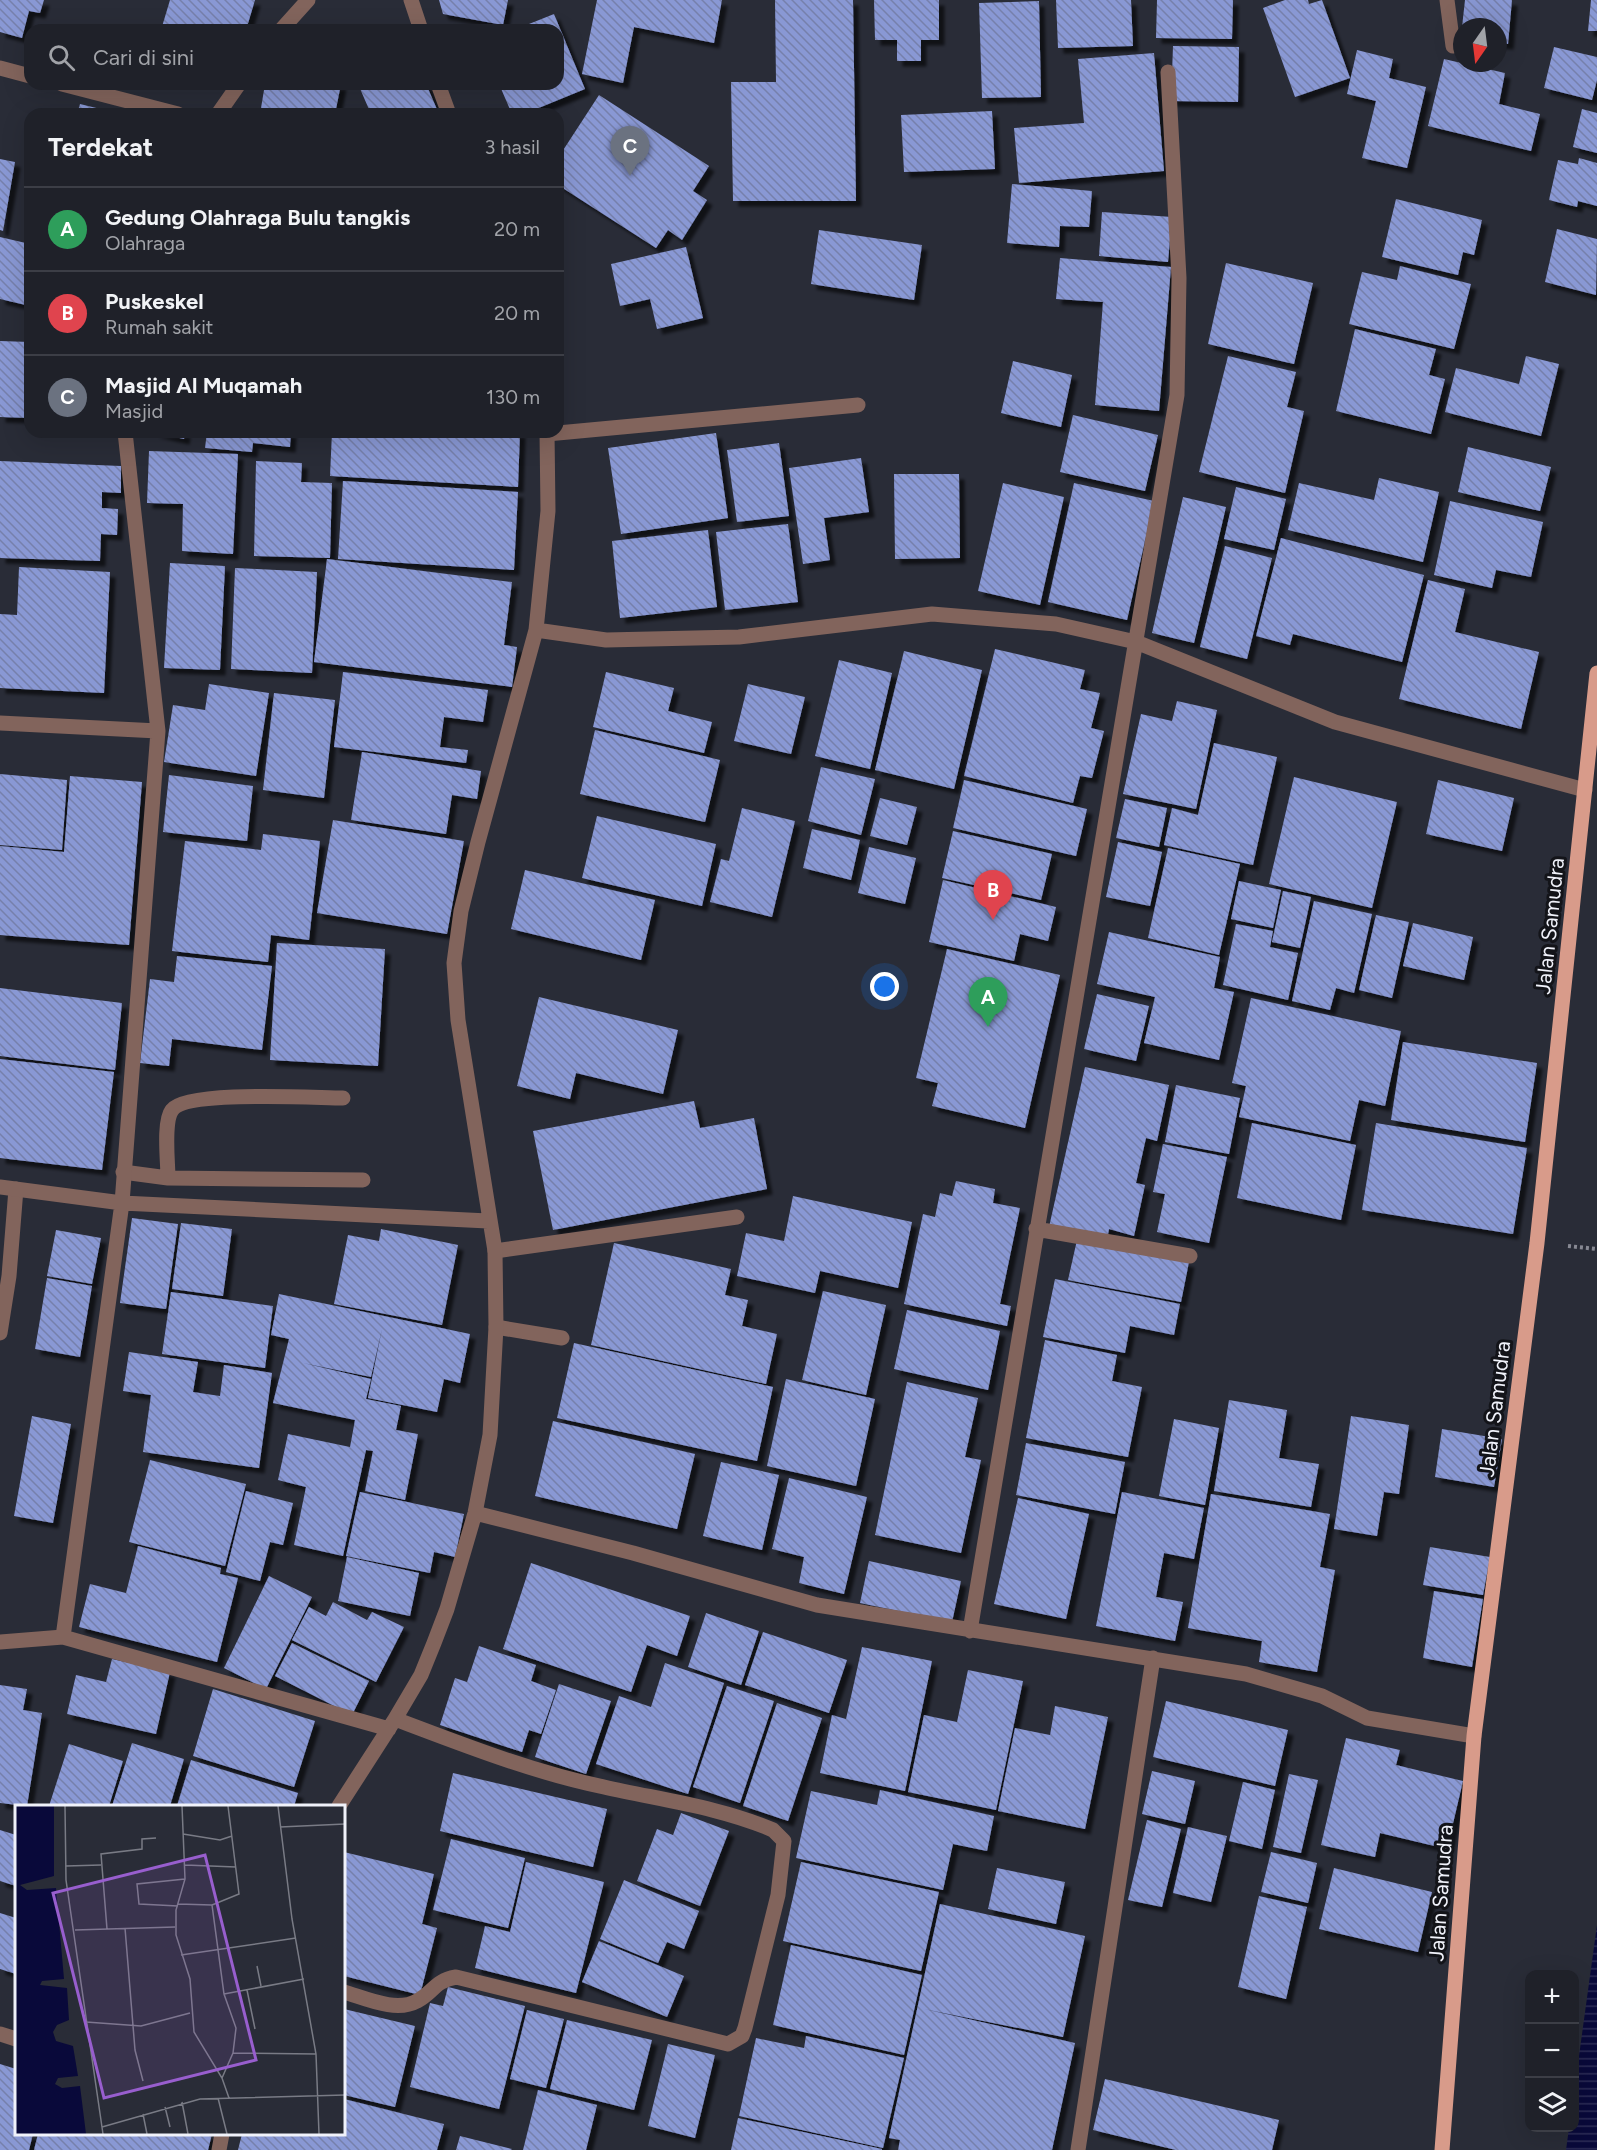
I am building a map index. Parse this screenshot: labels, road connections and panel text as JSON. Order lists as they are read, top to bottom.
{
  "streets": {
    "main road": ["Jalan Samudra"]
  },
  "north": "bottom",
  "page": {
    "search": "Cari di sini",
    "heading": ["Terdekat", "3 hasil"],
    "pins": ["C", "B", "A"],
    "list": [
      {
        "mark": "A",
        "name": "Gedung Olahraga Bulu tangkis",
        "note": "Olahraga",
        "value": "20 m"
      },
      {
        "mark": "B",
        "name": "Puskeskel",
        "note": "Rumah sakit",
        "value": "20 m"
      },
      {
        "mark": "C",
        "name": "Masjid Al Muqamah",
        "note": "Masjid",
        "value": "130 m"
      }
    ],
    "map_buttons": ["+", "−"]
  }
}
